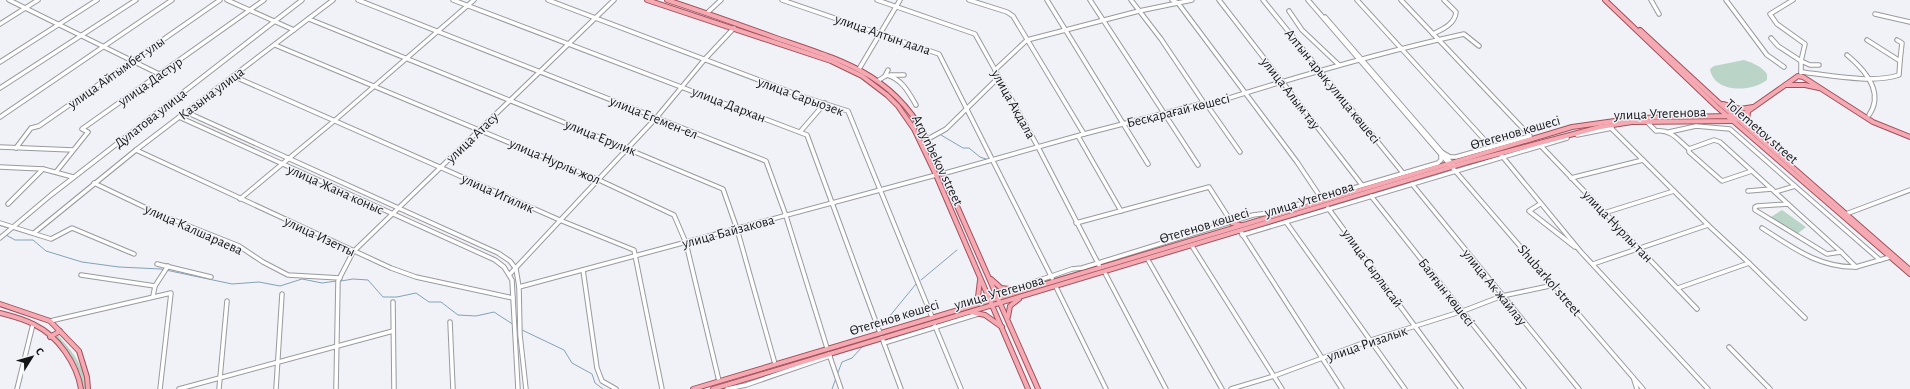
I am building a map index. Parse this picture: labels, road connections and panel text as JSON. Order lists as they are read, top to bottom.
{
  "streets": {
    "main road": [
      "улица Утегенова",
      "Tolemetov street",
      "Өтегенов көшесі",
      "Arqynbekov street"
    ],
    "street": [
      "улица Алтын дала",
      "улица Айтымбет улы",
      "улица Дастур",
      "Алтын арық улица көшесі",
      "Казына улица",
      "улица Алым тау",
      "улица Сарыозек",
      "улица Дархан",
      "улица Акдала",
      "Бесқарағай көшесі",
      "улица Егемен-ел",
      "Дулатова улица",
      "улица Атасу",
      "улица Ерулик",
      "улица Нурлы жол",
      "улица Жана коныс",
      "улица Игилик",
      "улица Нурлы тан",
      "улица Калшараева",
      "улица Байзакова",
      "улица Изетты",
      "улица Сырлысай",
      "Shubarkol street",
      "улица Ак жайлау",
      "Балғын көшесі",
      "улица Ризалык"
    ]
  },
  "crossings": [
    ["улица Алтын дала", "Бесқарағай көшесі"],
    ["улица Алтын дала", "Өтегенов көшесі"],
    ["Алтын арық улица көшесі", "Бесқарағай көшесі"],
    ["Алтын арық улица көшесі", "Өтегенов көшесі"],
    ["Казына улица", "улица Ерулик"],
    ["Казына улица", "улица Нурлы жол"],
    ["Казына улица", "улица Жана коныс"],
    ["Казына улица", "улица Игилик"],
    ["Казына улица", "улица Калшараева"],
    ["Казына улица", "улица Изетты"],
    ["улица Алым тау", "Бесқарағай көшесі"],
    ["улица Сарыозек", "Өтегенов көшесі"],
    ["улица Сарыозек", "улица Атасу"],
    ["улица Сарыозек", "улица Байзакова"],
    ["улица Дархан", "улица Атасу"],
    ["улица Акдала", "Бесқарағай көшесі"],
    ["улица Акдала", "Өтегенов көшесі"],
    ["Бесқарағай көшесі", "Arqynbekov street"],
    ["Бесқарағай көшесі", "Shubarkol street"],
    ["улица Утегенова", "Tolemetov street"],
    ["улица Утегенова", "Өтегенов көшесі"],
    ["улица Утегенова", "Arqynbekov street"],
    ["улица Утегенова", "улица Нурлы тан"],
    ["улица Утегенова", "улица Сырлысай"],
    ["улица Утегенова", "Shubarkol street"],
    ["улица Егемен-ел", "Өтегенов көшесі"],
    ["улица Егемен-ел", "улица Атасу"],
    ["улица Егемен-ел", "улица Байзакова"],
    ["Tolemetov street", "Өтегенов көшесі"],
    ["Өтегенов көшесі", "улица Ерулик"],
    ["Өтегенов көшесі", "Arqynbekov street"],
    ["Өтегенов көшесі", "улица Нурлы жол"],
    ["Өтегенов көшесі", "Shubarkol street"],
    ["улица Атасу", "улица Ерулик"],
    ["улица Атасу", "улица Нурлы жол"],
    ["улица Атасу", "улица Жана коныс"],
    ["улица Атасу", "улица Игилик"],
    ["улица Атасу", "улица Калшараева"],
    ["улица Атасу", "улица Изетты"],
    ["улица Ерулик", "улица Байзакова"],
    ["Arqynbekov street", "улица Байзакова"],
    ["улица Нурлы жол", "улица Байзакова"],
    ["улица Игилик", "улица Байзакова"],
    ["улица Сырлысай", "улица Ризалык"],
    ["Shubarkol street", "улица Ризалык"],
    ["улица Ак жайлау", "улица Ризалык"],
    ["Балғын көшесі", "улица Ризалык"]
  ],
  "north": "top right"
}
